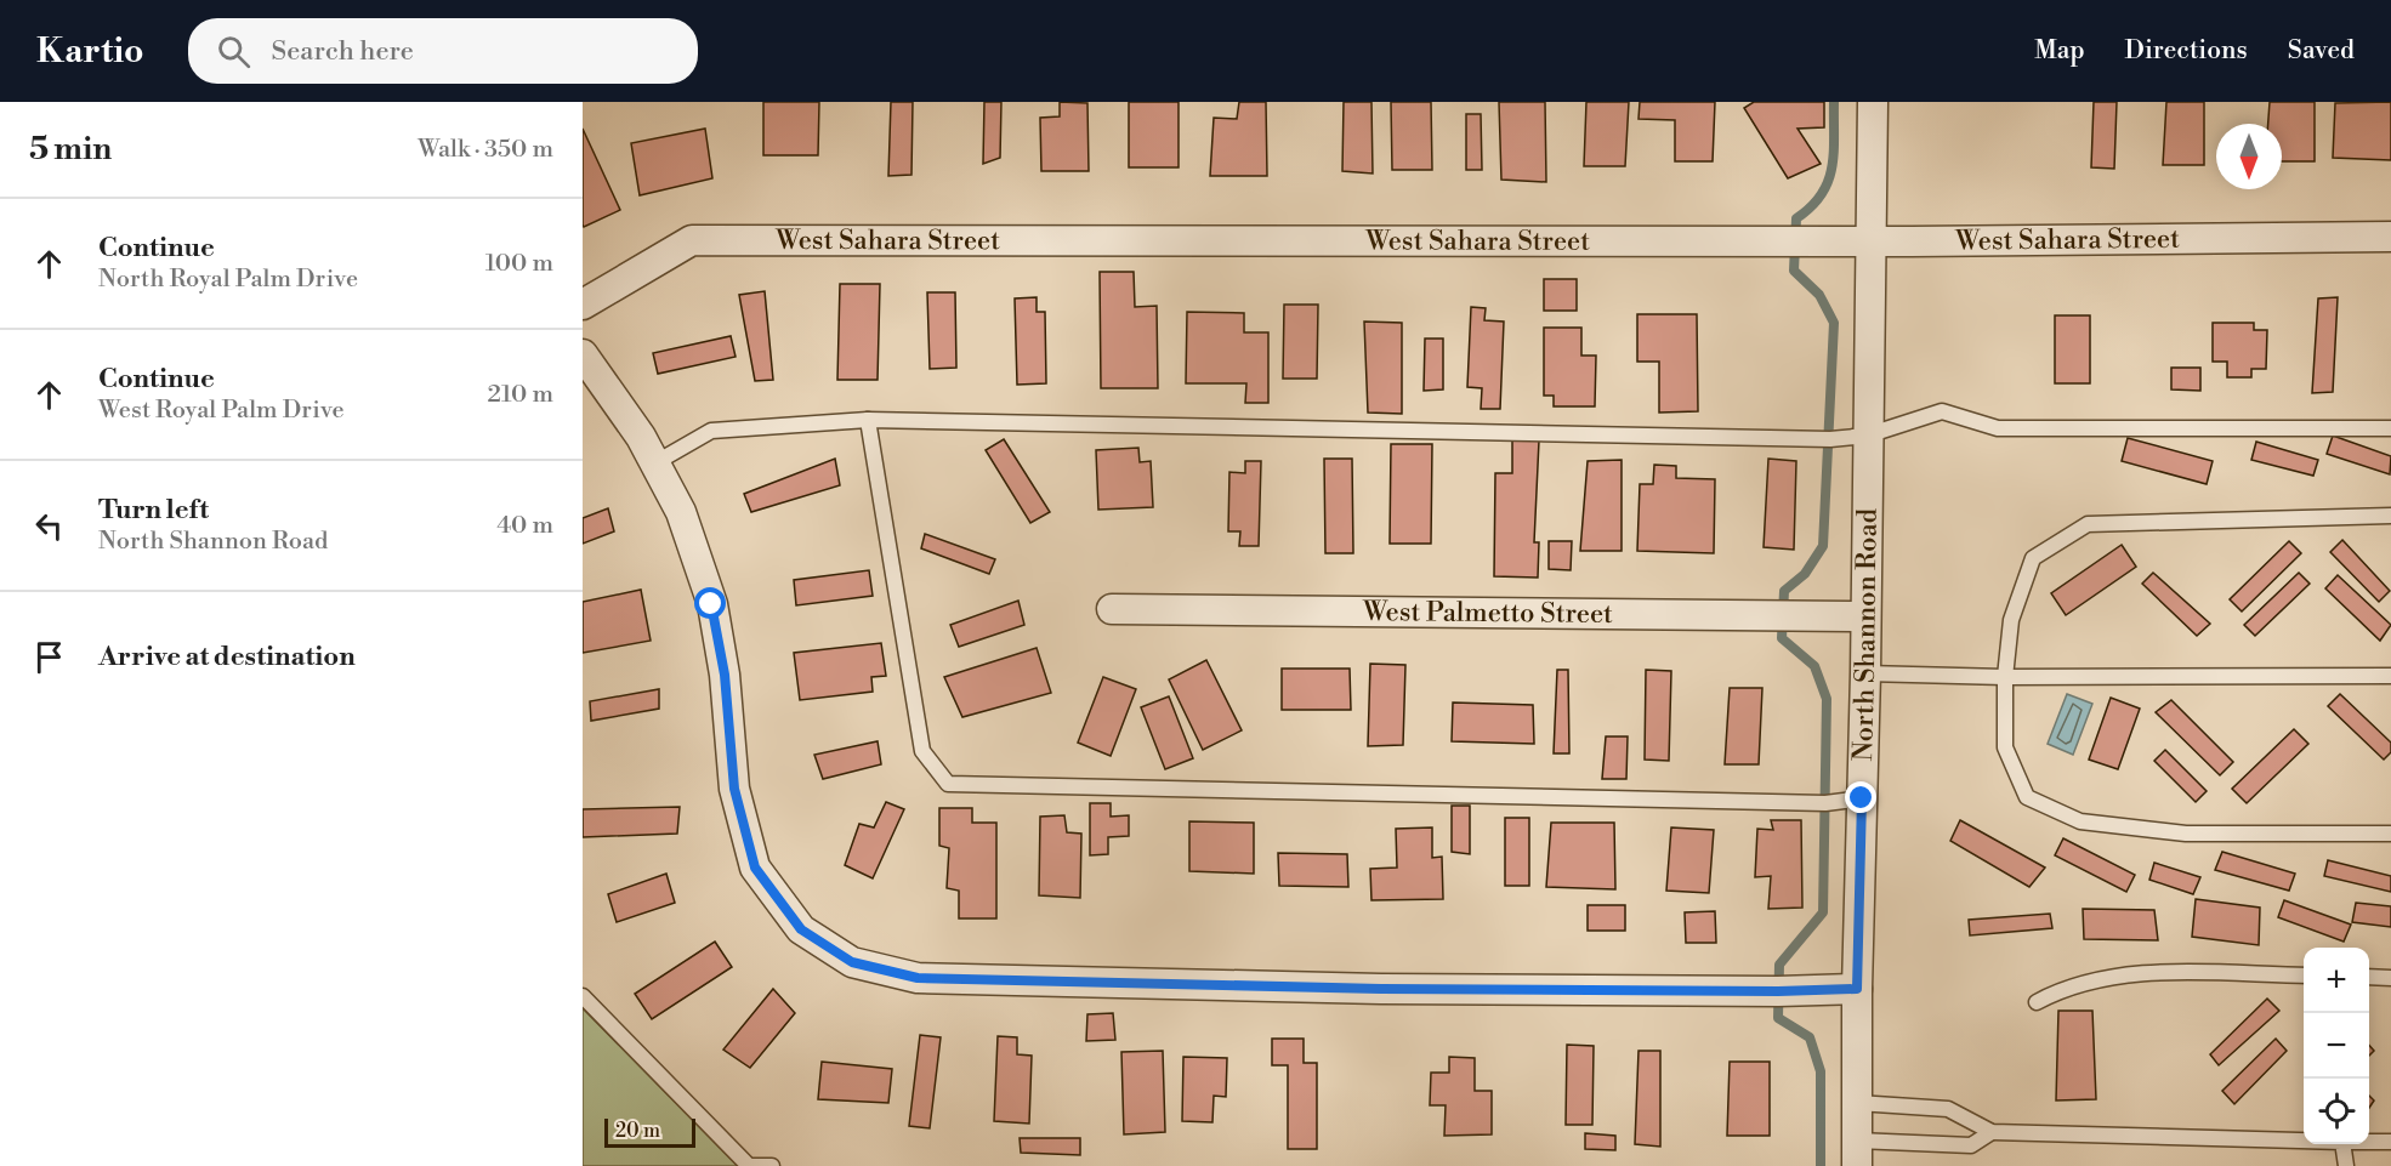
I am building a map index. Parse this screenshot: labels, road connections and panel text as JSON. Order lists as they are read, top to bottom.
{
  "streets": {
    "street": ["West Sahara Street", "West Palmetto Street", "North Shannon Road"]
  },
  "crossings": [
    ["West Sahara Street", "North Shannon Road"],
    ["West Palmetto Street", "North Shannon Road"]
  ],
  "scale_bar": "20 m",
  "north": "bottom",
  "page": {
    "header": "Kartio",
    "search": "Search here",
    "nav": ["Map", "Directions", "Saved"],
    "heading": ["5 min", "Walk · 350 m"],
    "list": [
      ["Continue", "North Royal Palm Drive", "100 m"],
      ["Continue", "West Royal Palm Drive", "210 m"],
      ["Turn left", "North Shannon Road", "40 m"],
      "Arrive at destination"
    ],
    "map_buttons": ["+", "−"],
    "scale": "20 m"
  }
}
